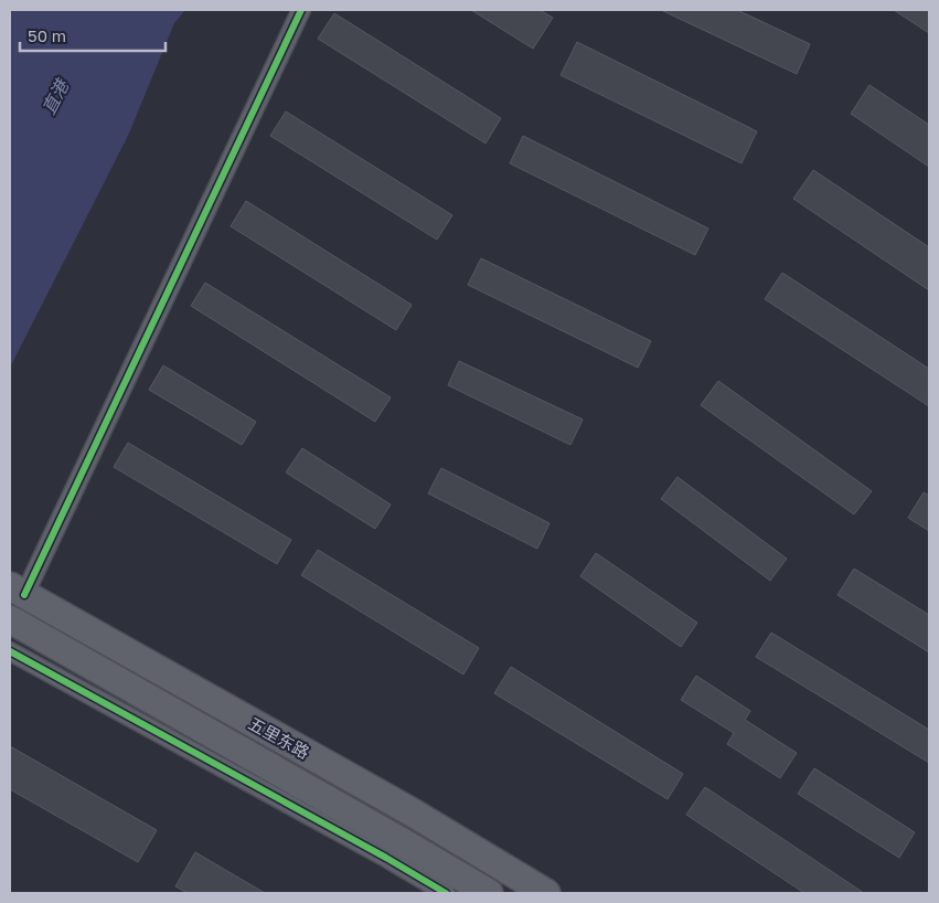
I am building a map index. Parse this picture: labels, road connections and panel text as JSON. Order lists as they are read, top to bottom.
{
  "streets": {
    "main road": ["五里东路"]
  },
  "water": ["直港"],
  "scale_bar": "50 m"
}
